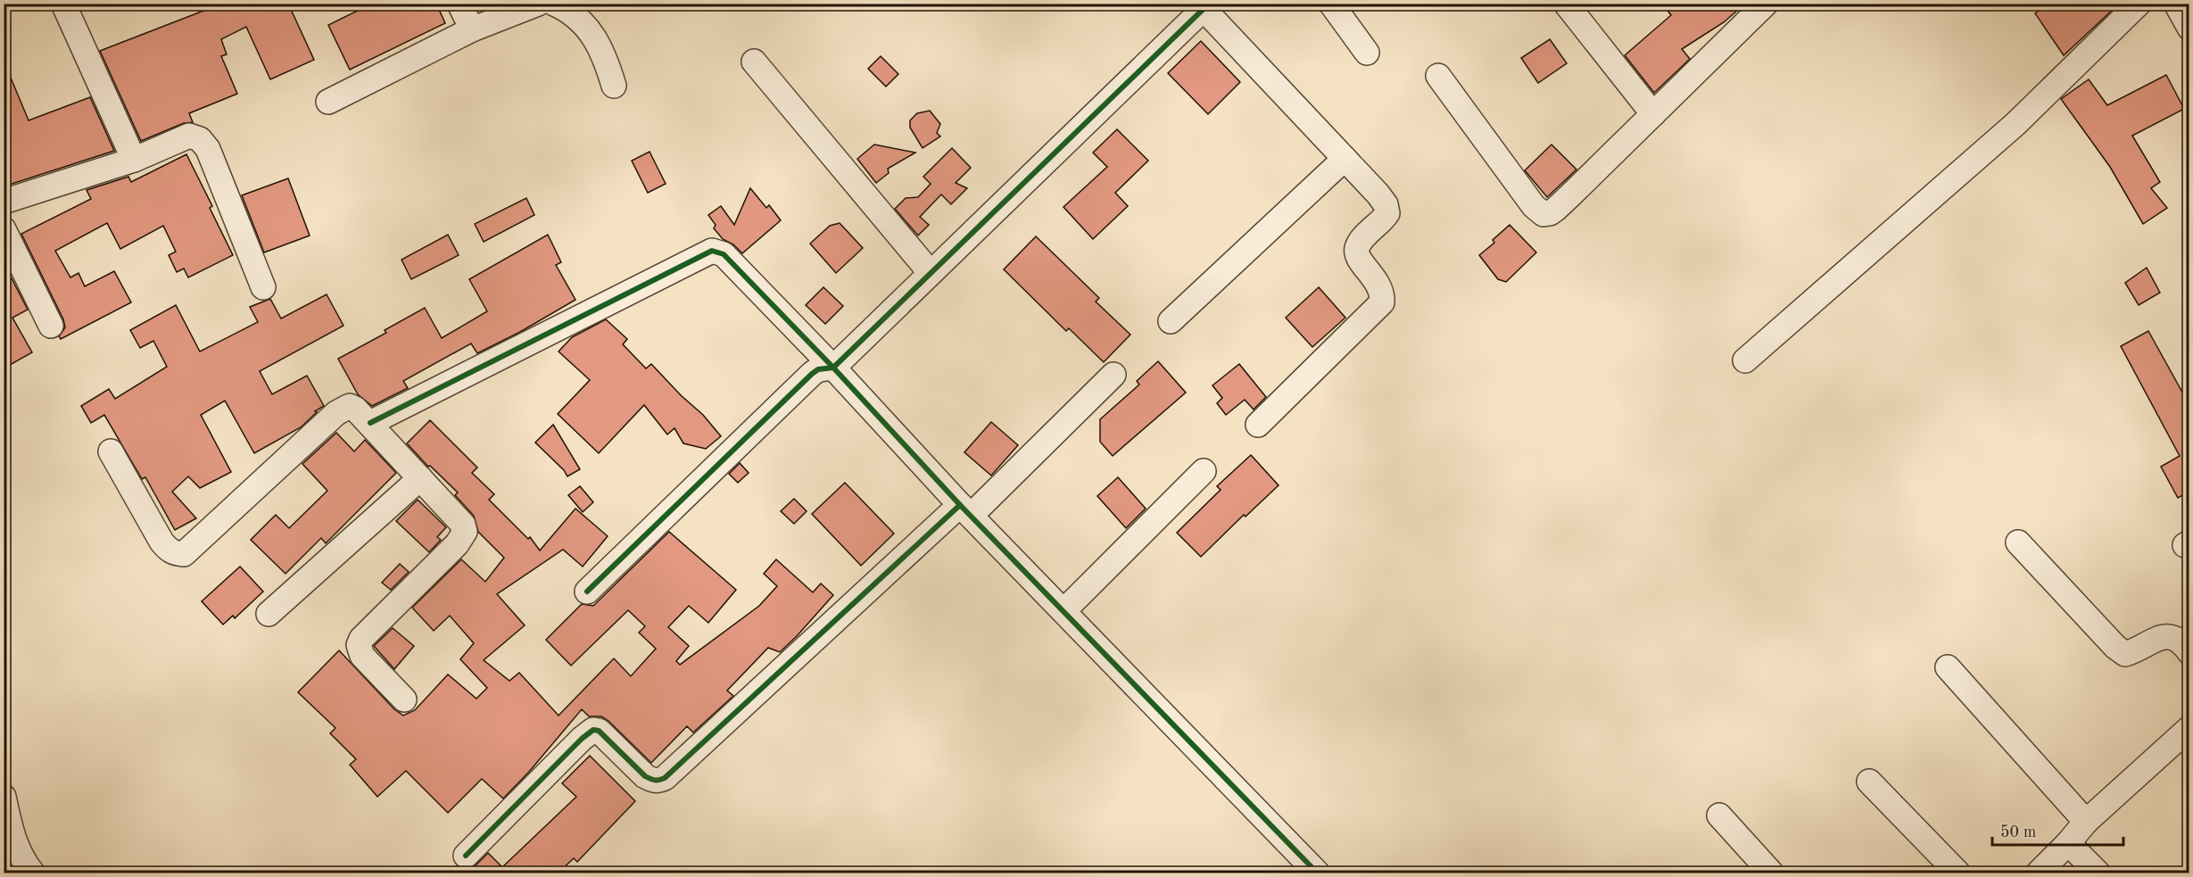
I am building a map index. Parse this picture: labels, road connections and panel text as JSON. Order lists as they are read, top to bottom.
{
  "scale_bar": "50 m"
}
